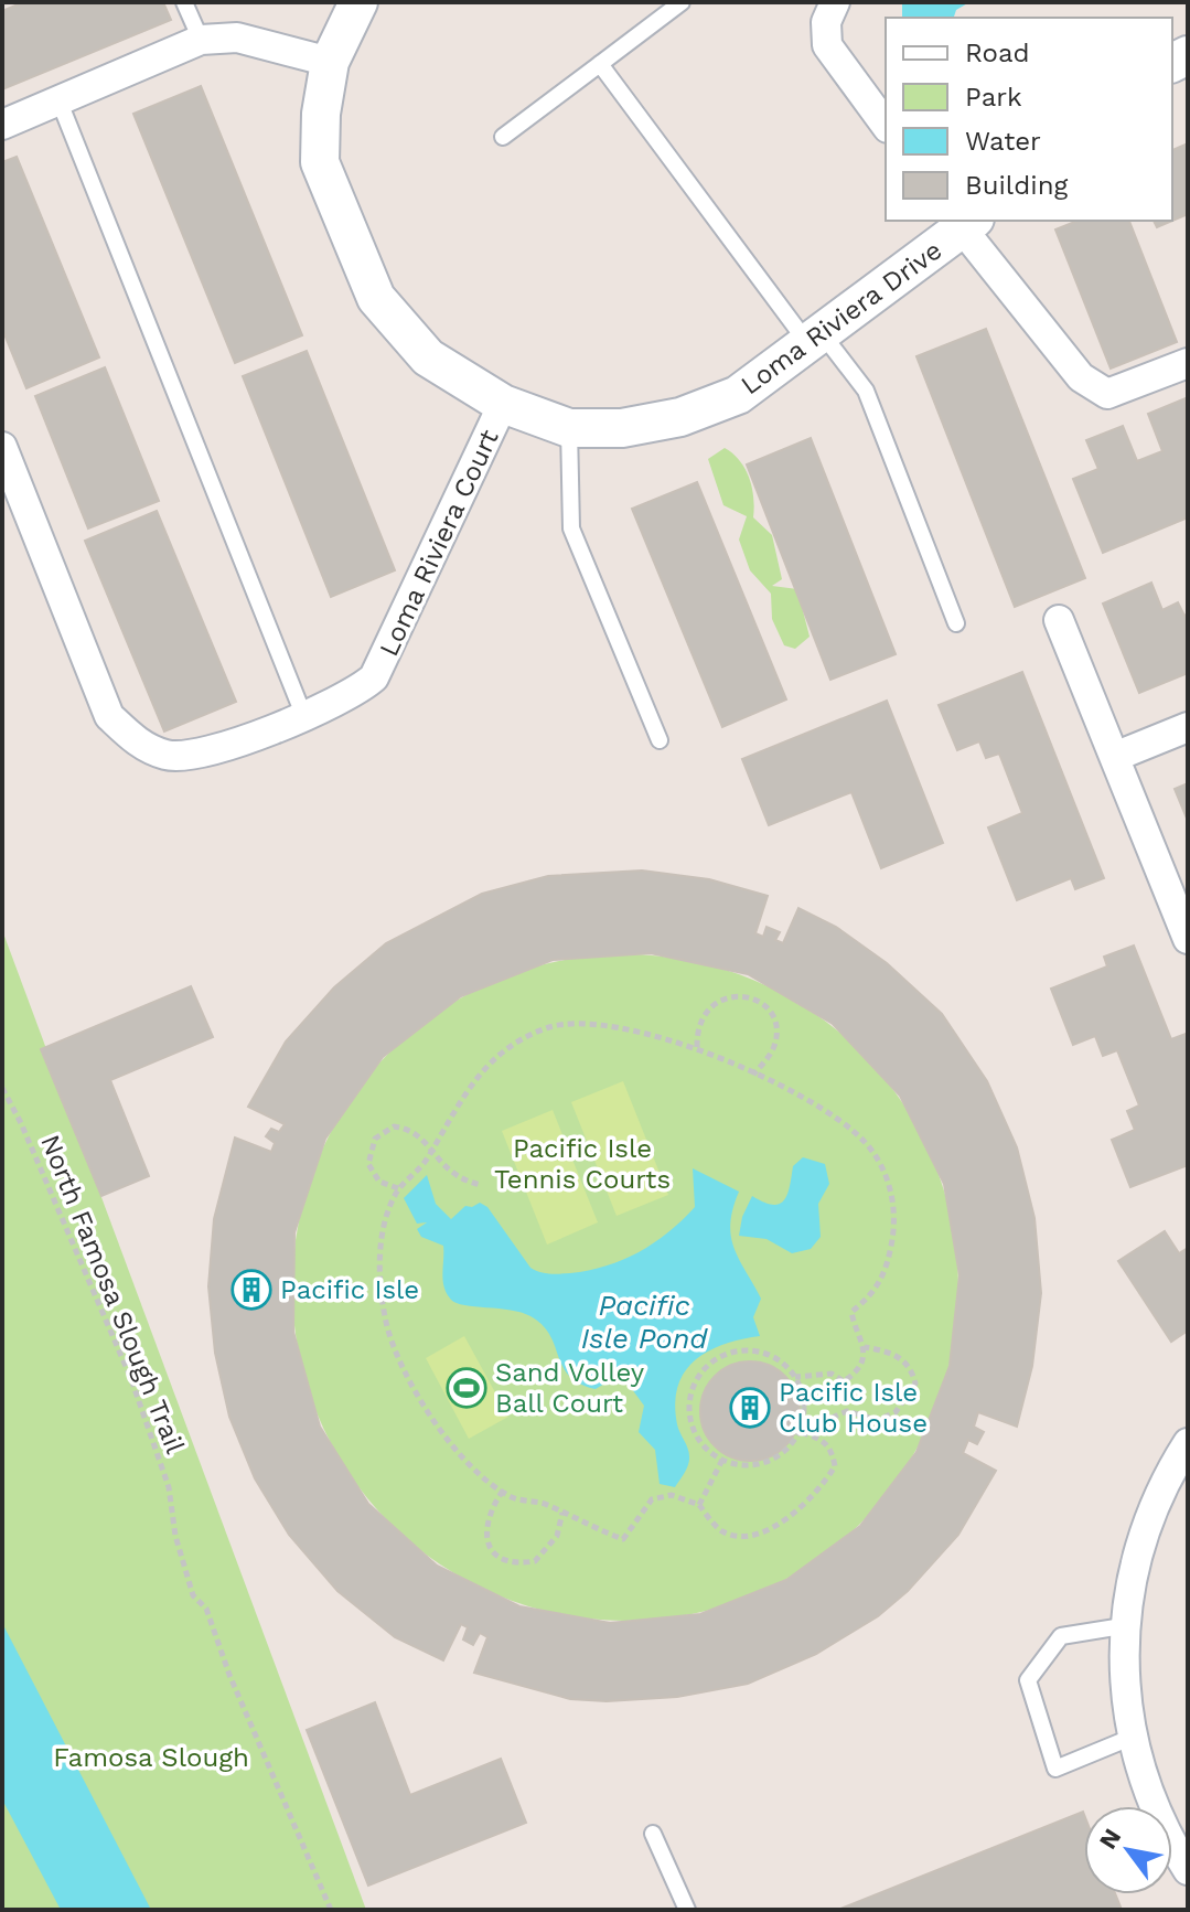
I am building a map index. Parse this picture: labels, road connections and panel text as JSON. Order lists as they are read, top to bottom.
{
  "streets": {
    "street": ["Loma Riviera Drive", "Loma Riviera Court"],
    "path": ["North Famosa Slough Trail"]
  },
  "crossings": [
    ["Loma Riviera Drive", "Loma Riviera Court"]
  ],
  "water": ["Pacific Isle Pond"],
  "parks": ["Pacific Isle Tennis Courts", "Famosa Slough"],
  "places": {
    "building": ["Pacific Isle", "Pacific Isle Club House"],
    "sports": ["Sand Volley Ball Court"]
  },
  "legend": [
    "Road",
    "Park",
    "Water",
    "Building"
  ],
  "north": "top left"
}
